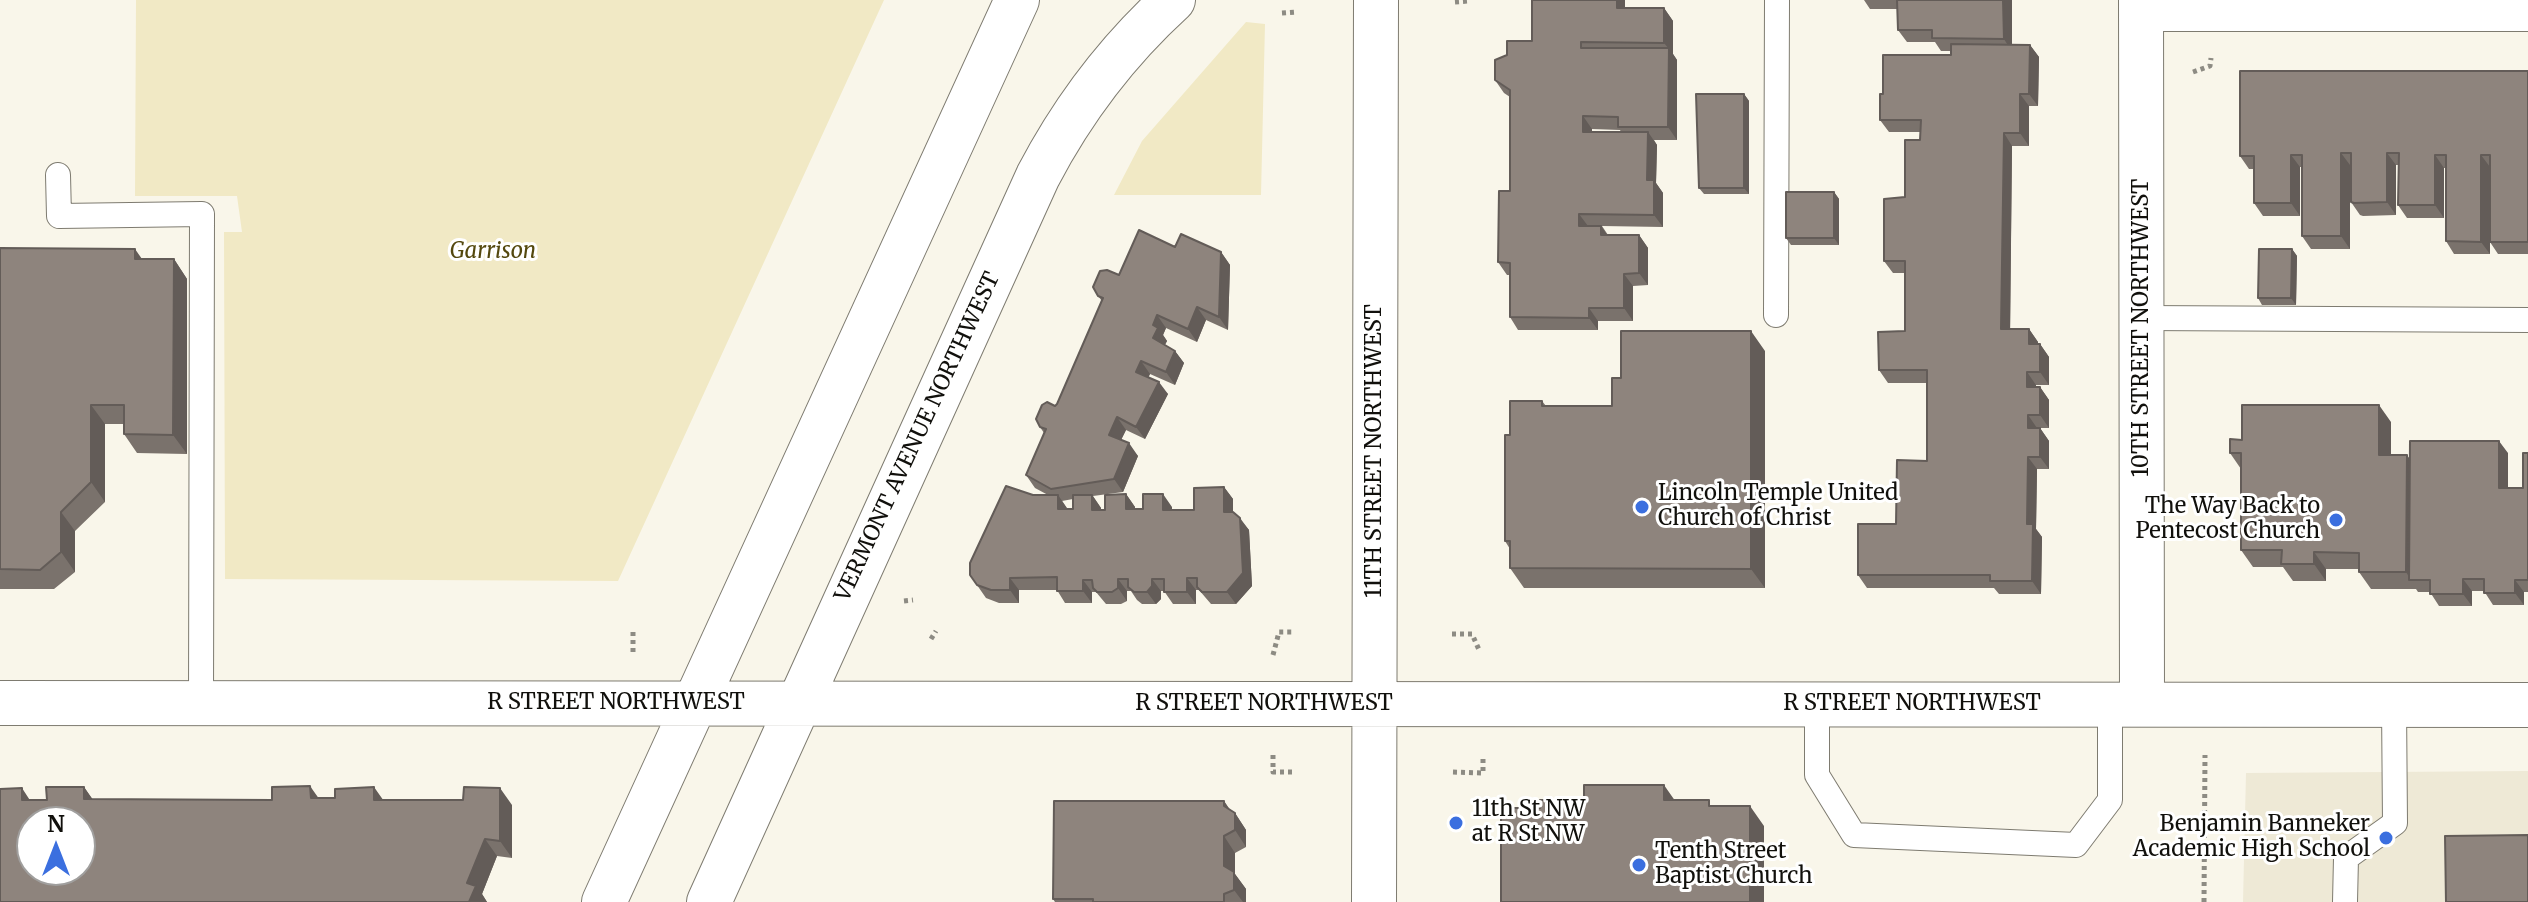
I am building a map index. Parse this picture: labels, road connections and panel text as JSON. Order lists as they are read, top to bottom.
{
  "streets": {
    "main road": [
      "10TH STREET NORTHWEST",
      "VERMONT AVENUE NORTHWEST",
      "11TH STREET NORTHWEST",
      "R STREET NORTHWEST"
    ]
  },
  "crossings": [
    ["10TH STREET NORTHWEST", "R STREET NORTHWEST"],
    ["VERMONT AVENUE NORTHWEST", "R STREET NORTHWEST"],
    ["11TH STREET NORTHWEST", "R STREET NORTHWEST"]
  ],
  "parks": ["Garrison"],
  "places": [
    "Lincoln Temple United Church of Christ",
    "The Way Back to Pentecost Church",
    "11th St NW at R St NW",
    "Benjamin Banneker Academic High School",
    "Tenth Street Baptist Church"
  ],
  "north": "top"
}
